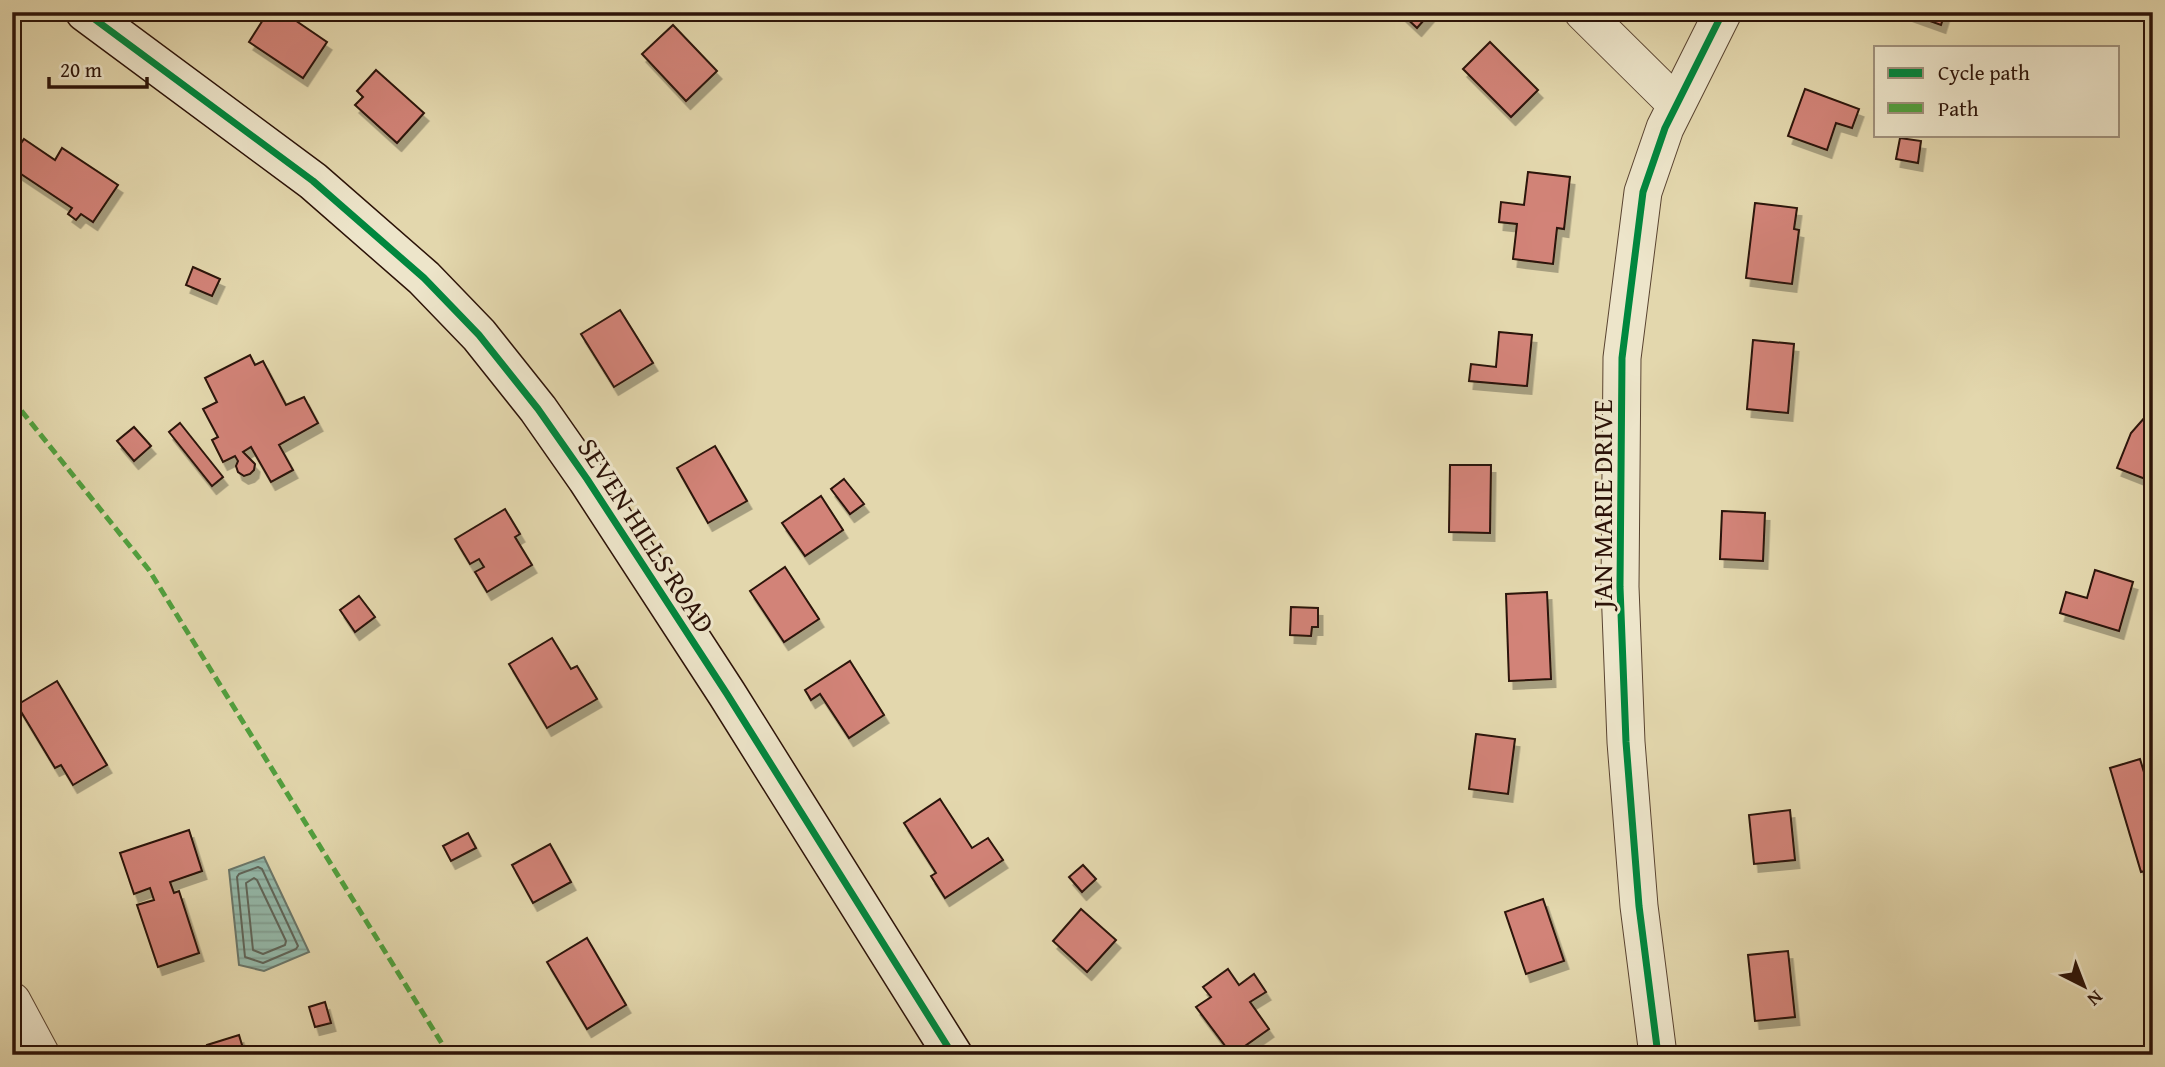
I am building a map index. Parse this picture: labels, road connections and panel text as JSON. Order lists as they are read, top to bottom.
{
  "streets": {
    "street": ["JAN MARIE DRIVE", "SEVEN HILLS ROAD"]
  },
  "legend": ["Cycle path", "Path"],
  "scale_bar": "20 m",
  "north": "bottom right"
}
